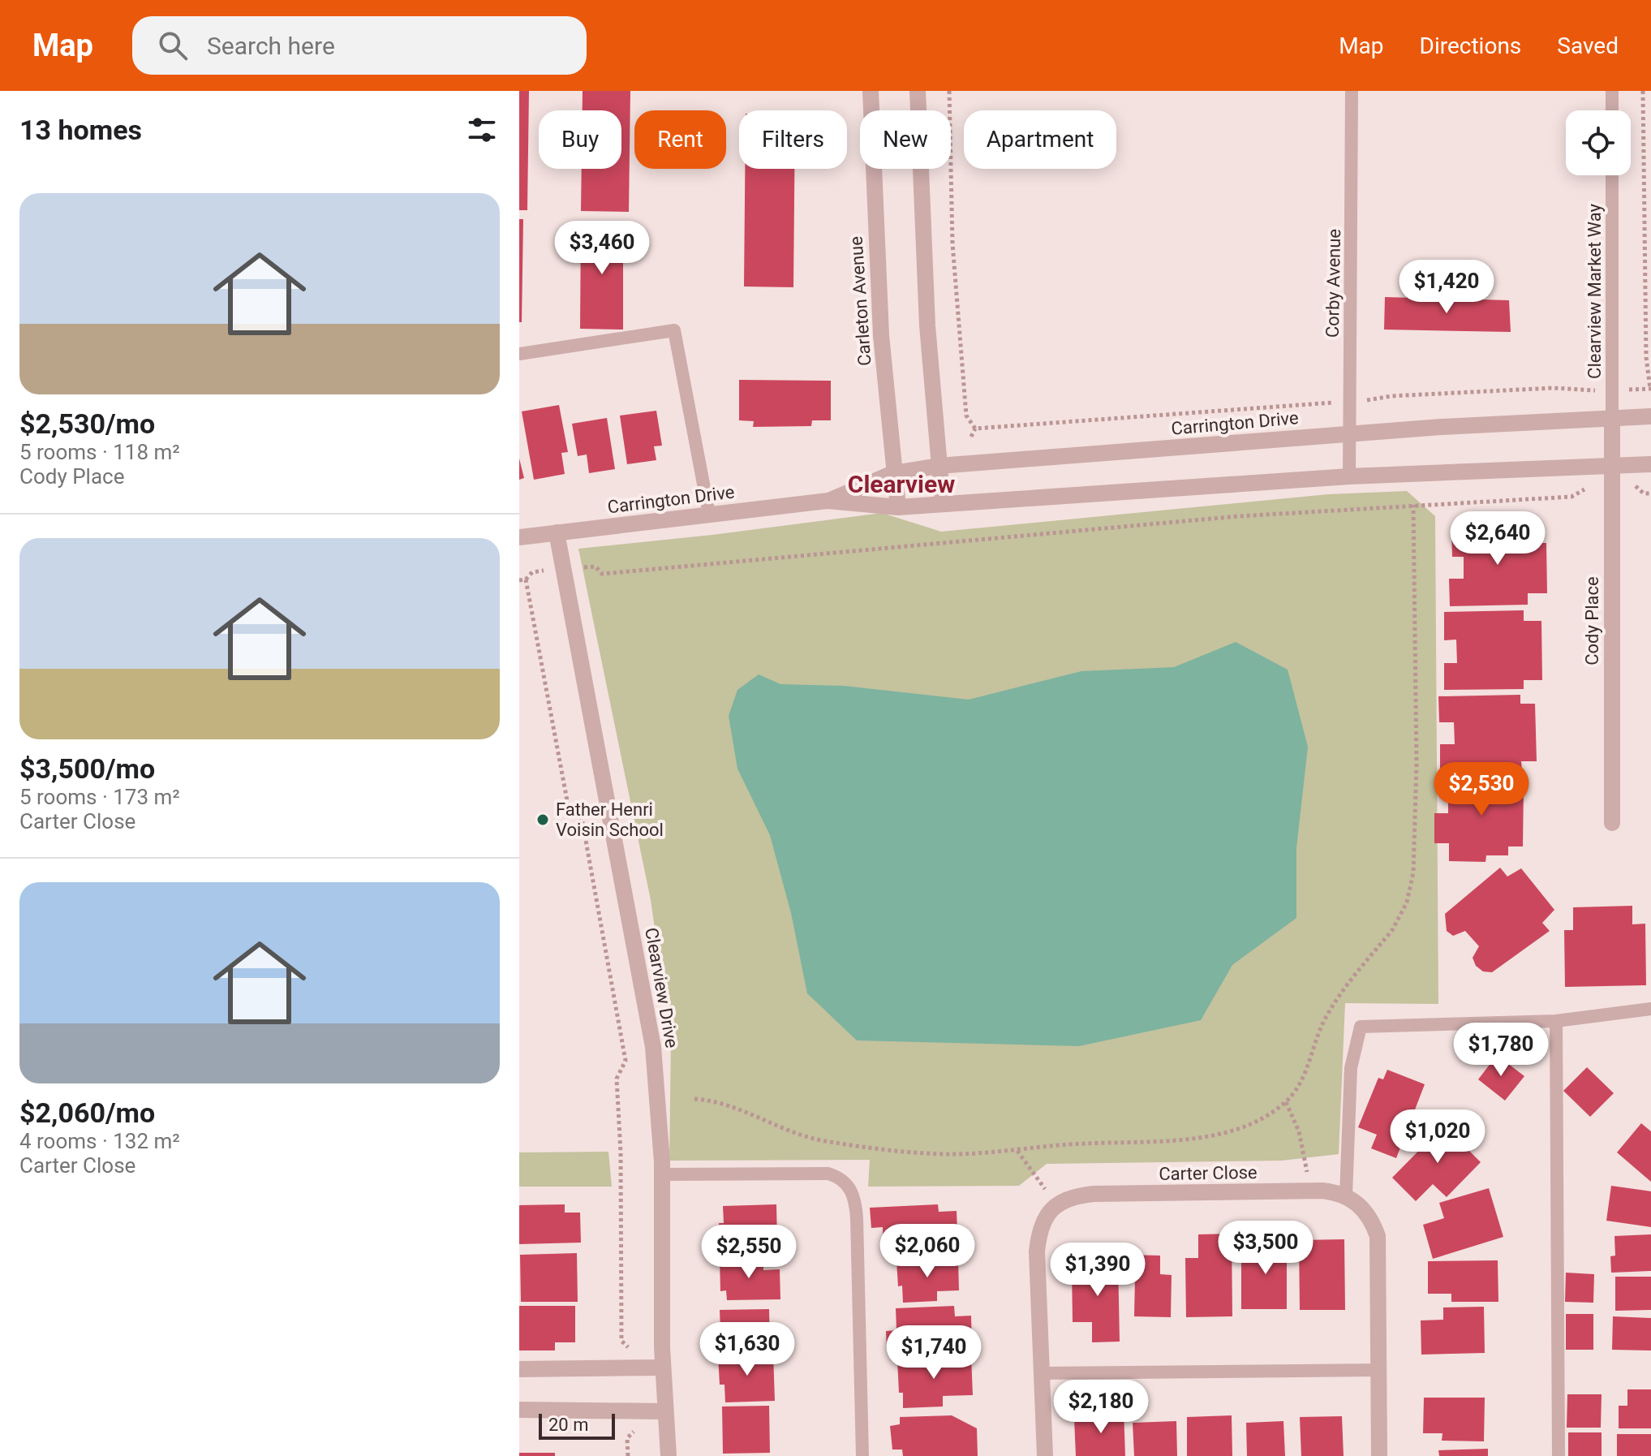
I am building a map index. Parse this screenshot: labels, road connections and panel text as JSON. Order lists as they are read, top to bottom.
{
  "streets": {
    "street": [
      "Carleton Avenue",
      "Carrington Drive",
      "Cody Place",
      "Clearview Drive",
      "Carter Close"
    ],
    "lane": ["Corby Avenue", "Clearview Market Way"]
  },
  "crossings": [
    ["Corby Avenue", "Carrington Drive"],
    ["Clearview Market Way", "Carrington Drive"],
    ["Clearview Market Way", "Cody Place"],
    ["Carleton Avenue", "Carrington Drive"],
    ["Carrington Drive", "Cody Place"],
    ["Carrington Drive", "Clearview Drive"]
  ],
  "districts": ["Clearview"],
  "places": ["Father Henri Voisin School"],
  "scale_bar": "20 m",
  "page": {
    "header": "Map",
    "search": "Search here",
    "nav": ["Map", "Directions", "Saved"],
    "heading": "13 homes",
    "chip": [
      "Buy",
      "Rent",
      "Filters",
      "New",
      "Apartment"
    ],
    "list": [
      {
        "name": "$2,530/mo",
        "note": "5 rooms · 118 m² · Cody Place"
      },
      {
        "name": "$3,500/mo",
        "note": "5 rooms · 173 m² · Carter Close"
      },
      {
        "name": "$2,060/mo",
        "note": "4 rooms · 132 m² · Carter Close"
      }
    ],
    "price": [
      "$3,460",
      "$1,420",
      "$2,640",
      "$2,530",
      "$1,780",
      "$1,020",
      "$3,500",
      "$2,060",
      "$2,550",
      "$1,390",
      "$1,630",
      "$1,740",
      "$2,180"
    ],
    "scale": "20 m"
  }
}
